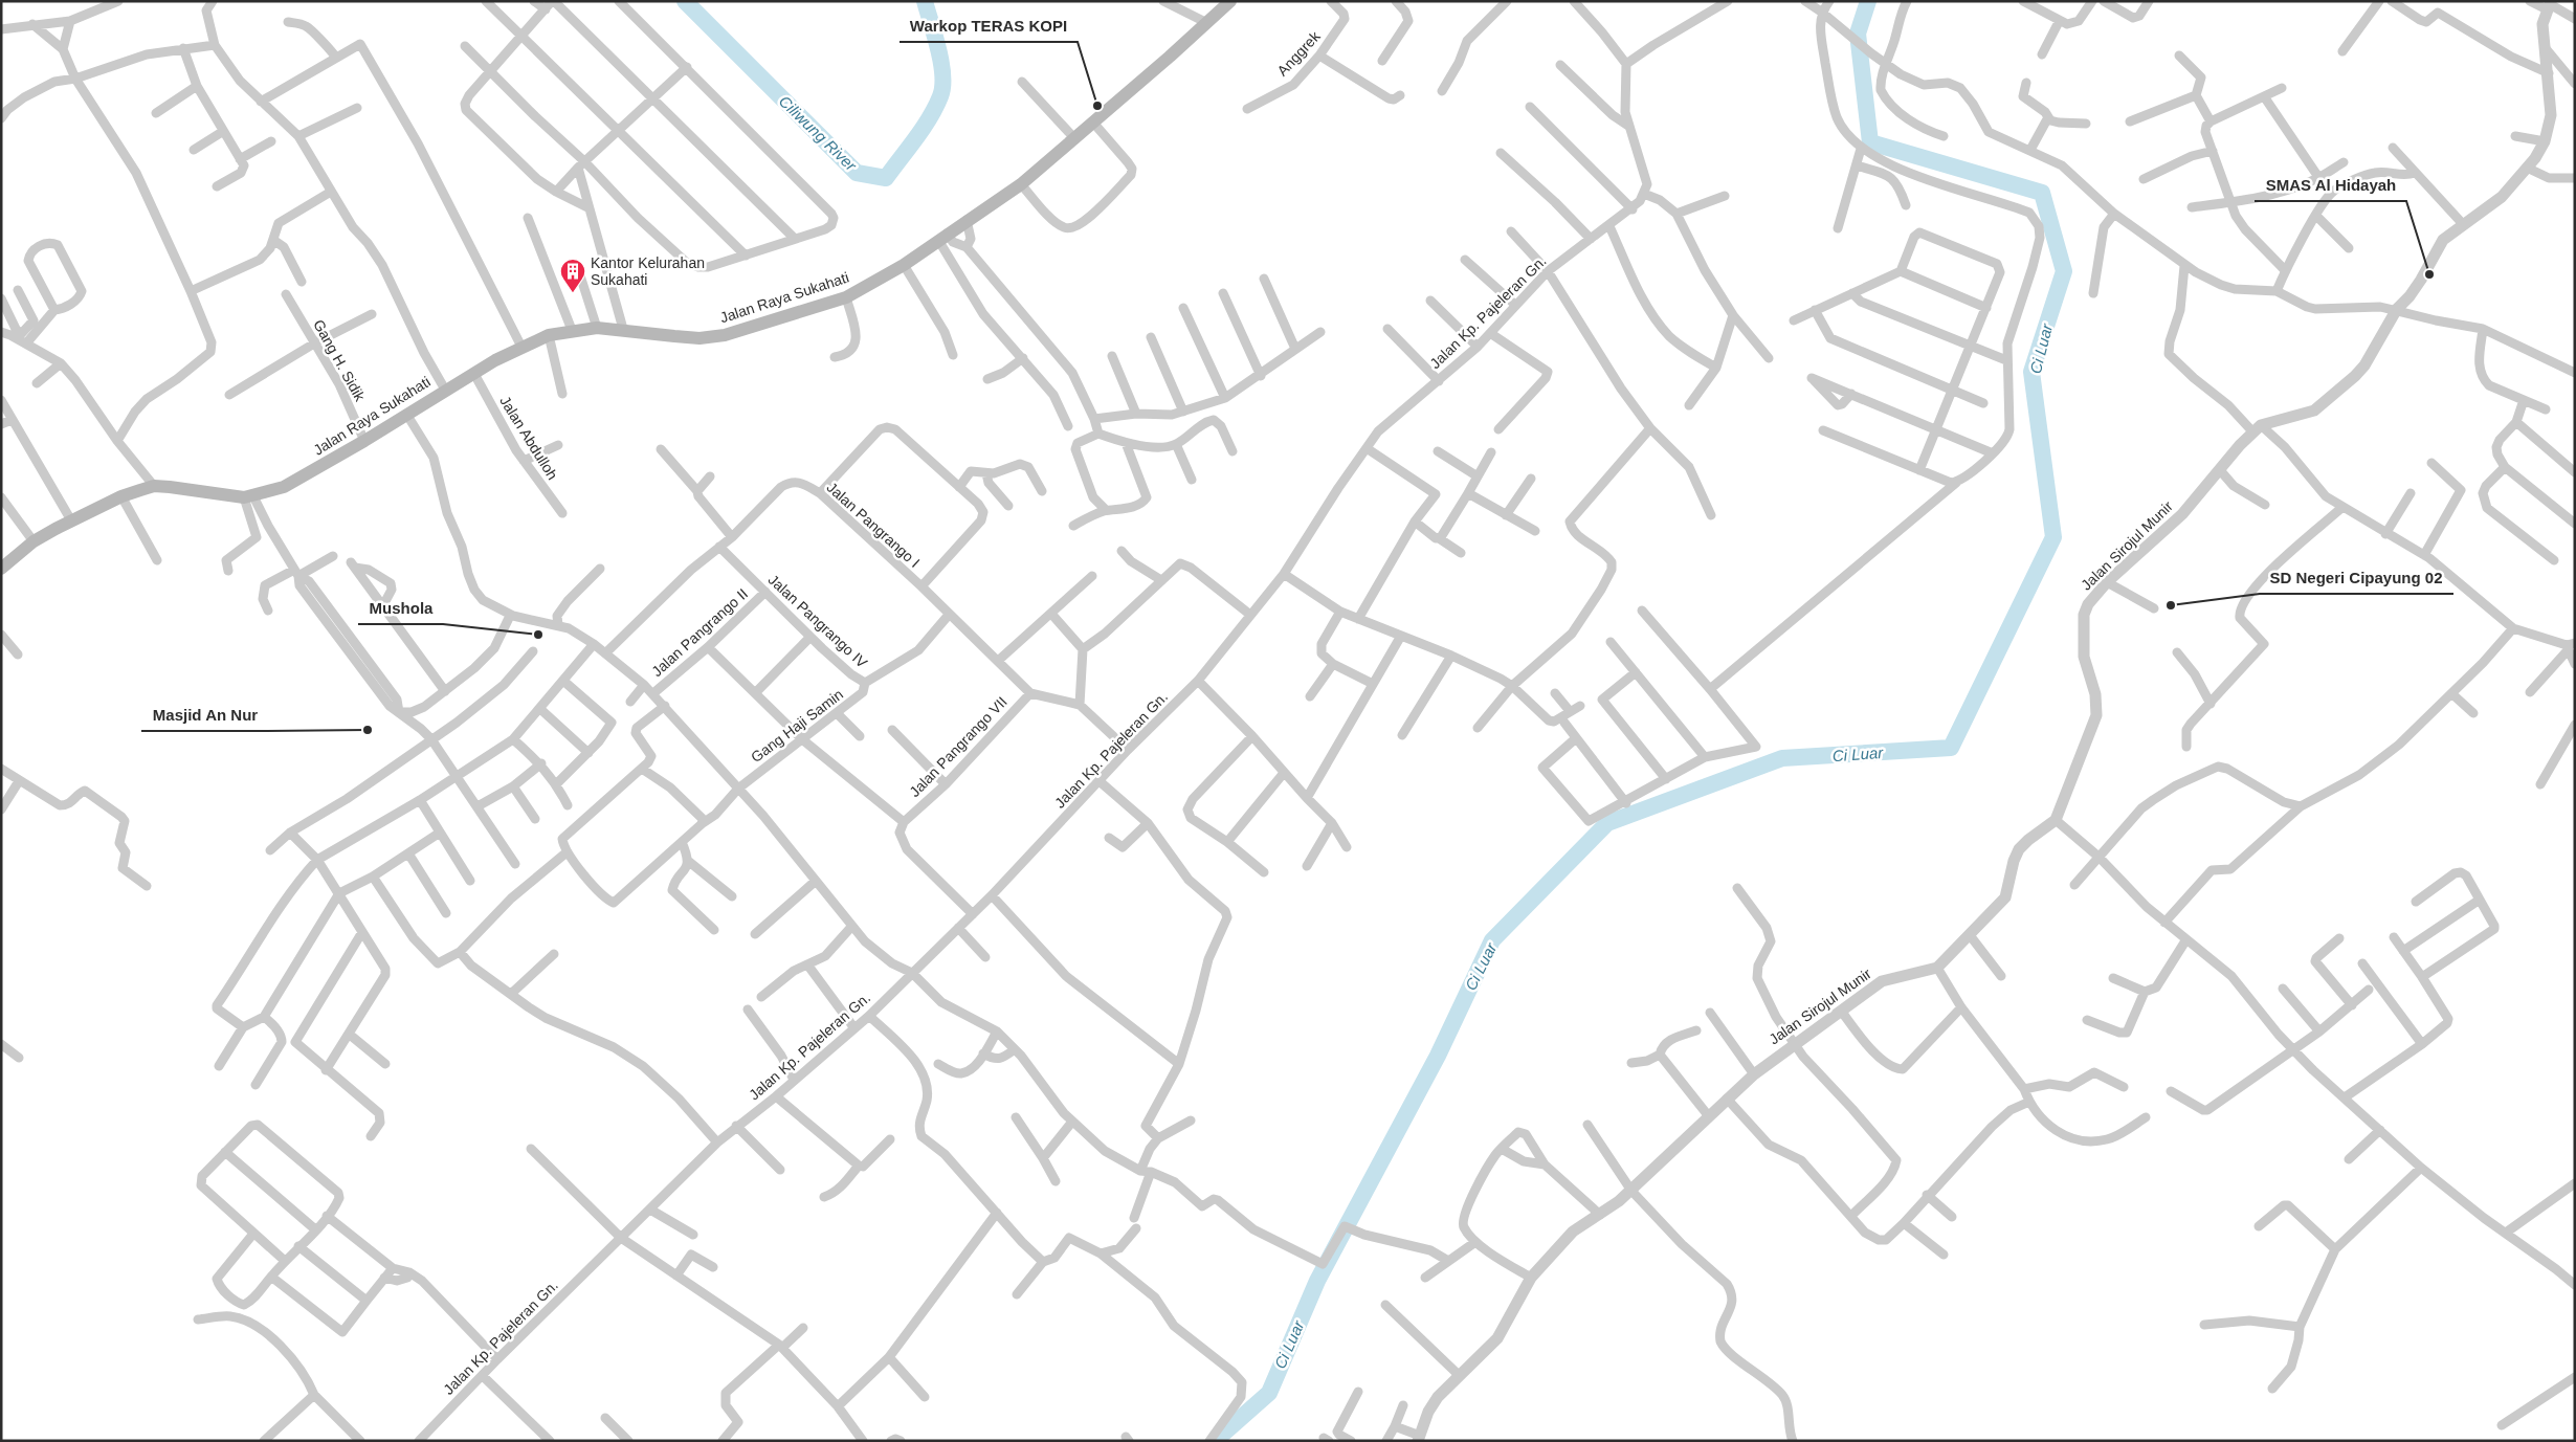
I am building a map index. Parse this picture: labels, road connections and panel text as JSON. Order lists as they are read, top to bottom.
{
  "streets": {
    "main road": ["Jalan Raya Sukahati"],
    "street": [
      "Anggrek",
      "Jalan Kp. Pajeleran Gn.",
      "Gang H. Sidik",
      "Jalan Abdulloh",
      "Jalan Pangrango I",
      "Jalan Sirojul Munir",
      "Jalan Pangrango IV",
      "Jalan Pangrango II",
      "Gang Haji Samin",
      "Jalan Pangrango VII"
    ]
  },
  "crossings": [
    ["Jalan Raya Sukahati", "Gang H. Sidik"],
    ["Jalan Raya Sukahati", "Jalan Abdulloh"],
    ["Jalan Pangrango I", "Jalan Pangrango IV"],
    ["Jalan Pangrango I", "Jalan Pangrango VII"],
    ["Jalan Pangrango IV", "Jalan Pangrango II"],
    ["Jalan Pangrango IV", "Gang Haji Samin"]
  ],
  "water": ["Ciliwung River", "Ci Luar"],
  "places": {
    "other": [
      "Warkop TERAS KOPI",
      "SMAS Al Hidayah",
      "SD Negeri Cipayung 02",
      "Mushola",
      "Masjid An Nur"
    ],
    "building": ["Kantor Kelurahan Sukahati"]
  }
}
